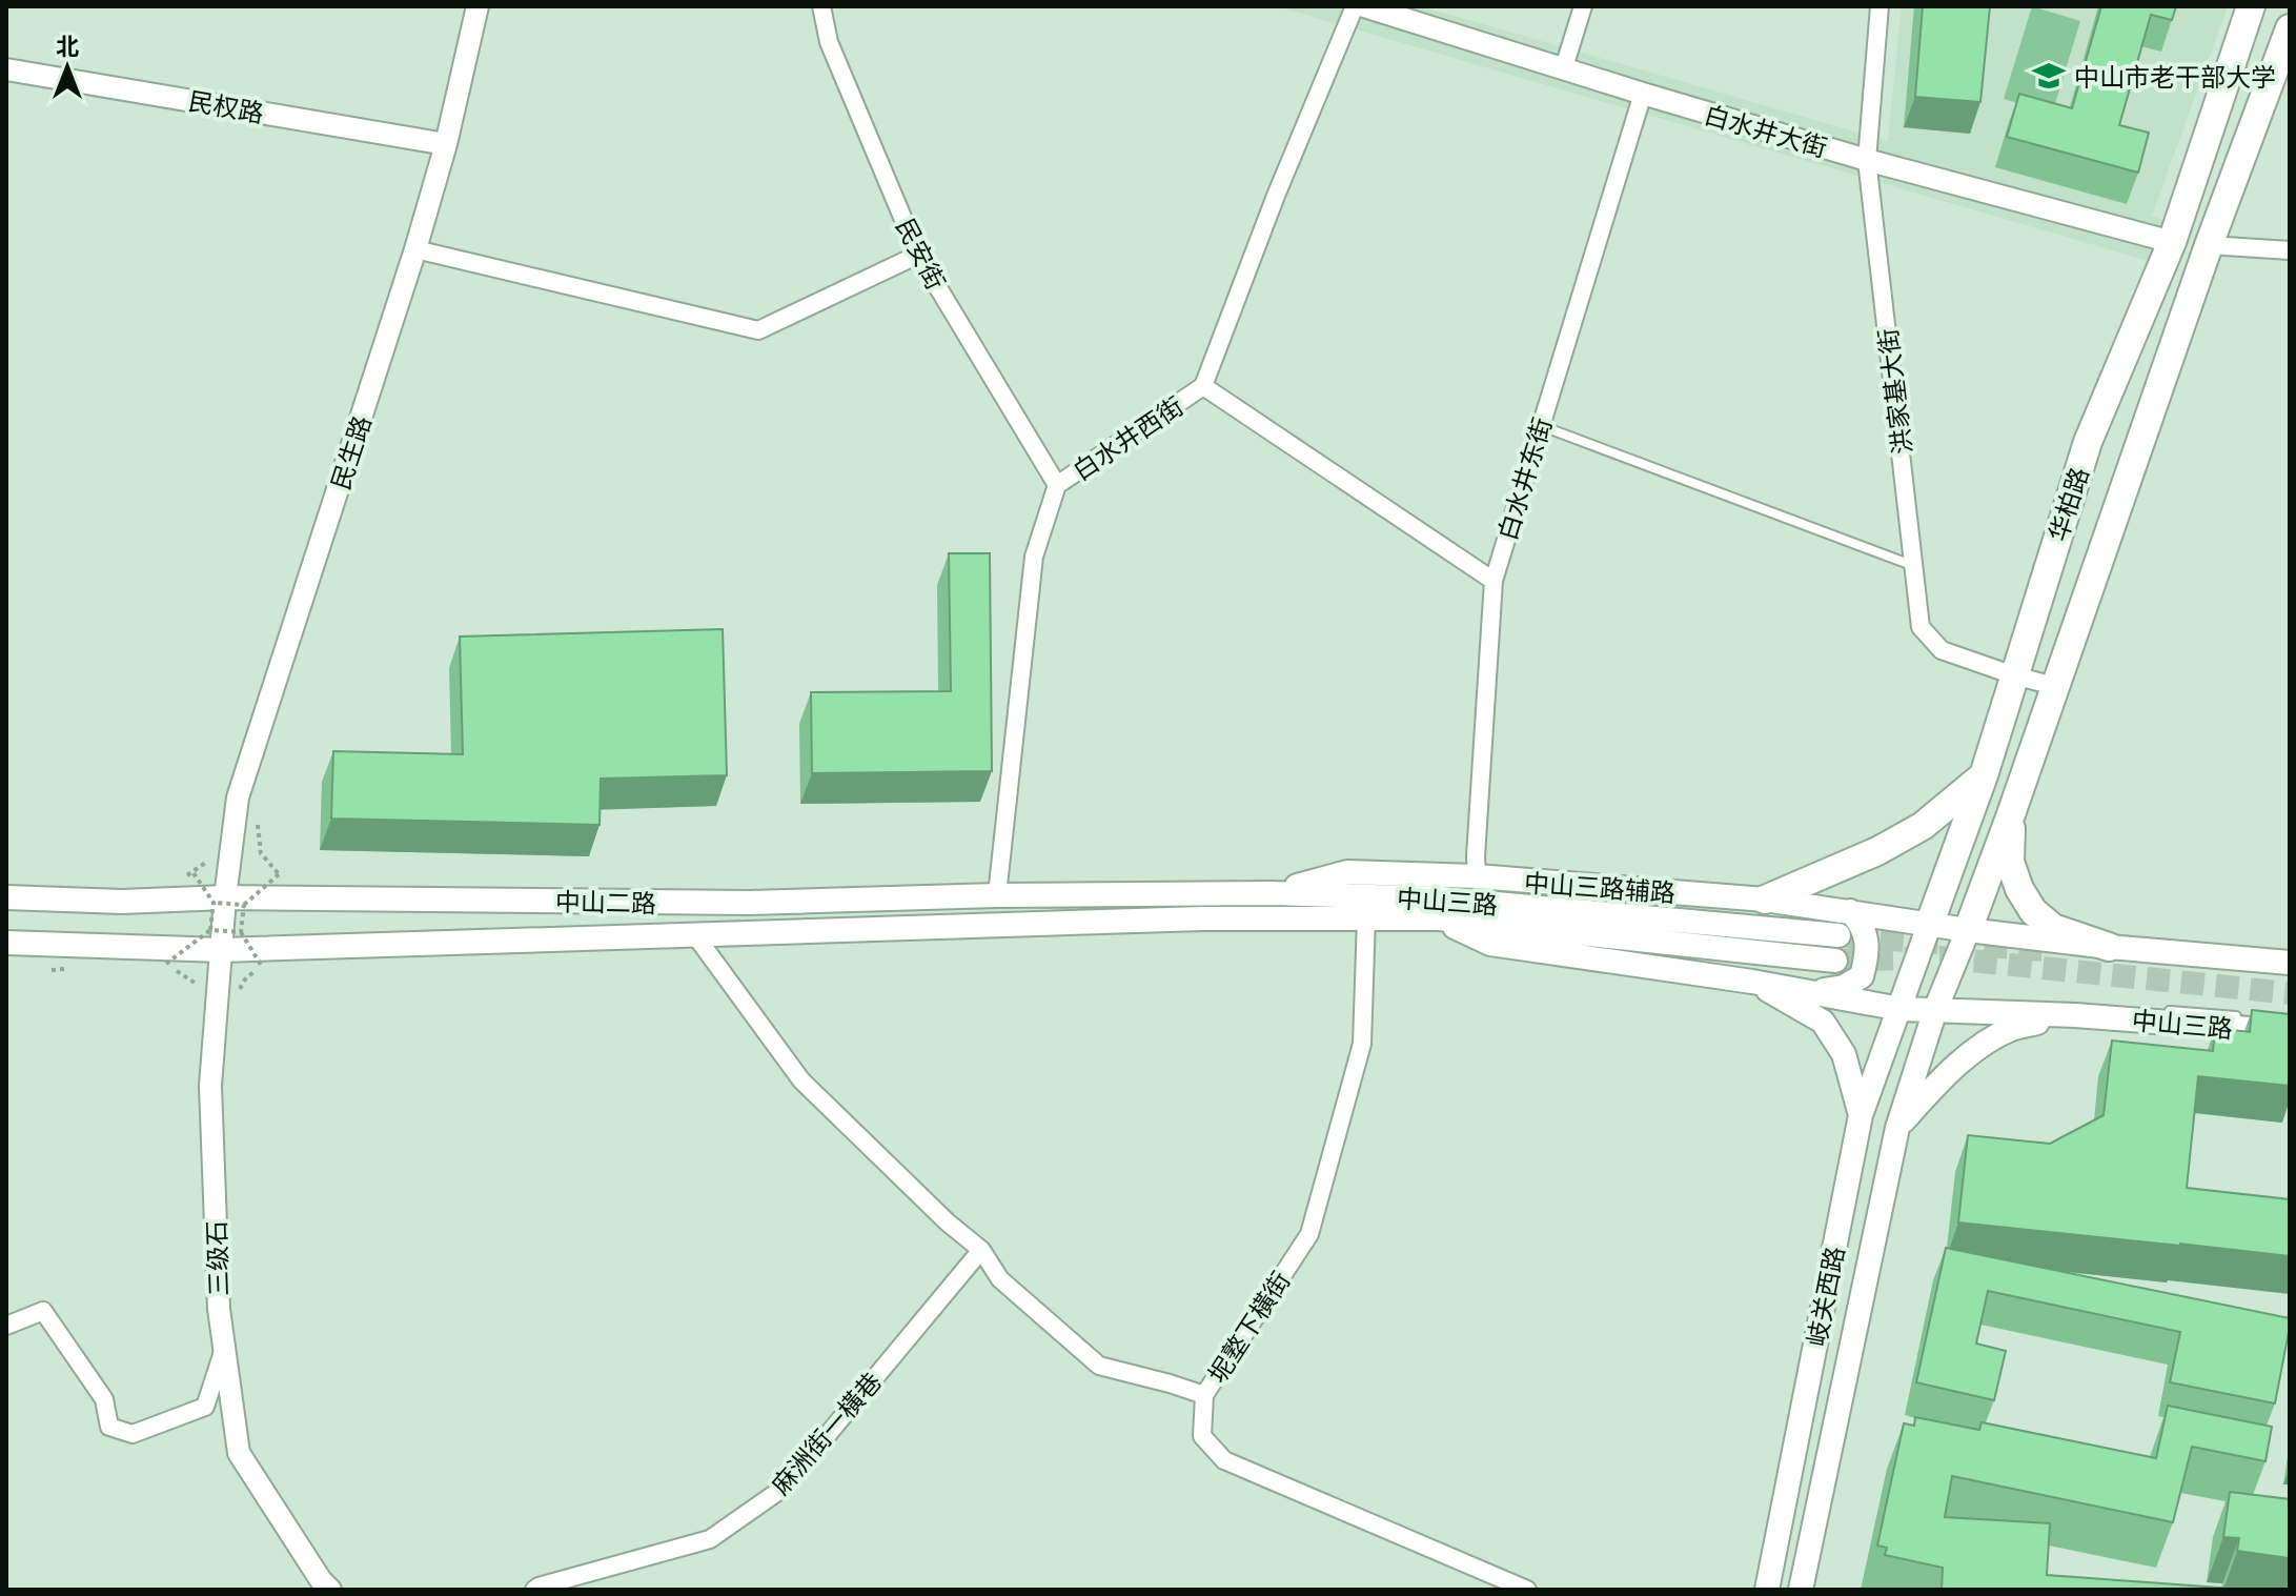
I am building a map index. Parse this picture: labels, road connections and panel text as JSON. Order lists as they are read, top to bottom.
{
  "streets": {
    "main road": [
      "华柏路",
      "中山三路辅路",
      "中山三路",
      "中山二路",
      "岐关西路"
    ],
    "street": [
      "民权路",
      "白水井大街",
      "民安街",
      "洪家基大街",
      "白水井西街",
      "民生路",
      "白水井东街",
      "三级石",
      "坭墪下橫街",
      "麻洲街一橫巷"
    ]
  },
  "crossings": [
    ["民权路", "民生路"],
    ["白水井大街", "洪家基大街"],
    ["白水井大街", "白水井东街"],
    ["白水井大街", "华柏路"],
    ["民安街", "白水井西街"],
    ["洪家基大街", "华柏路"],
    ["白水井西街", "中山二路"],
    ["民生路", "中山二路"],
    ["民生路", "三级石"],
    ["白水井东街", "中山三路辅路"],
    ["华柏路", "中山三路辅路"],
    ["华柏路", "岐关西路"],
    ["中山三路辅路", "中山三路"],
    ["中山三路", "中山二路"],
    ["中山三路", "坭墪下橫街"],
    ["中山二路", "三级石"]
  ],
  "places": {
    "school or university": ["中山市老干部大学"]
  },
  "north": "top"
}
